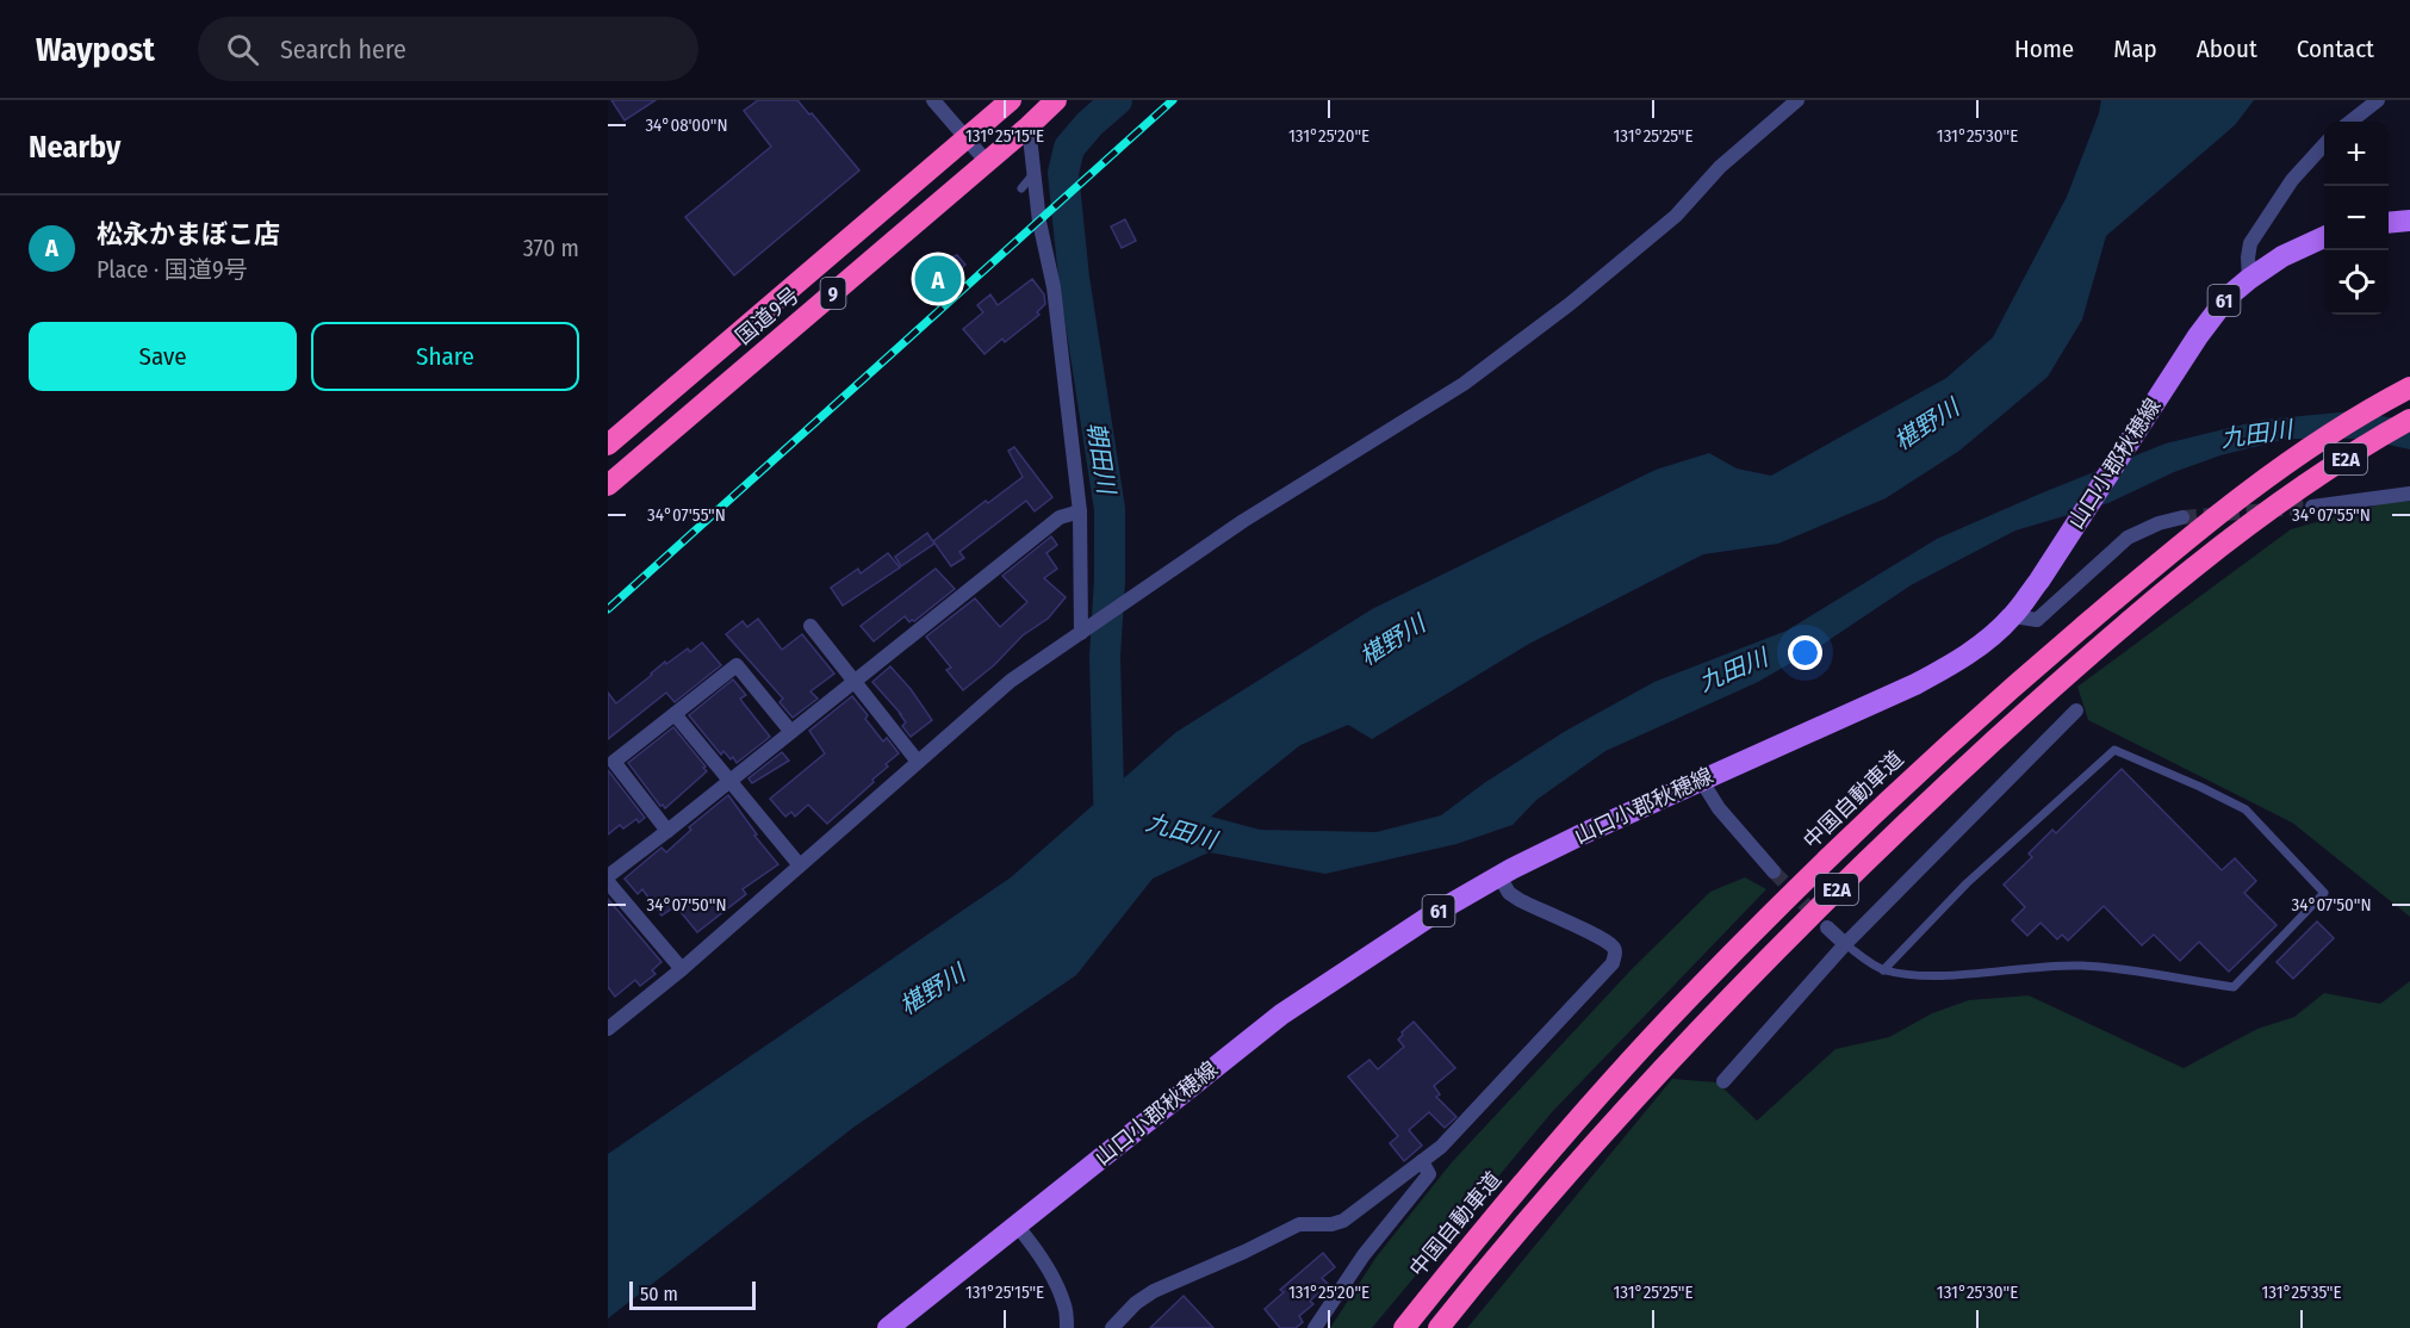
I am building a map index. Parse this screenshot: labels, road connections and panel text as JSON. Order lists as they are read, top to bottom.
{
  "streets": {
    "highway": [
      "9",
      "国道9号",
      "E2A",
      "中国自動車道"
    ],
    "main road": ["61", "山口小郡秋穂線"]
  },
  "water": ["椹野川", "九田川", "朝田川"],
  "scale_bar": "50 m",
  "page": {
    "header": "Waypost",
    "search": "Search here",
    "nav": [
      "Home",
      "Map",
      "About",
      "Contact"
    ],
    "heading": "Nearby",
    "map_buttons": ["+", "−"],
    "list": [
      {
        "mark": "A",
        "name": "松永かまぼこ店",
        "note": "Place · 国道9号",
        "value": "370 m"
      }
    ],
    "pins": "A",
    "buttons": ["Save", "Share"],
    "scale": "50 m"
  },
  "coordinates": [
    "34°08'00\"N",
    "131°25'15\"E",
    "131°25'20\"E",
    "131°25'25\"E",
    "131°25'30\"E",
    "34°07'55\"N",
    "34°07'50\"N",
    "131°25'35\"E"
  ]
}
